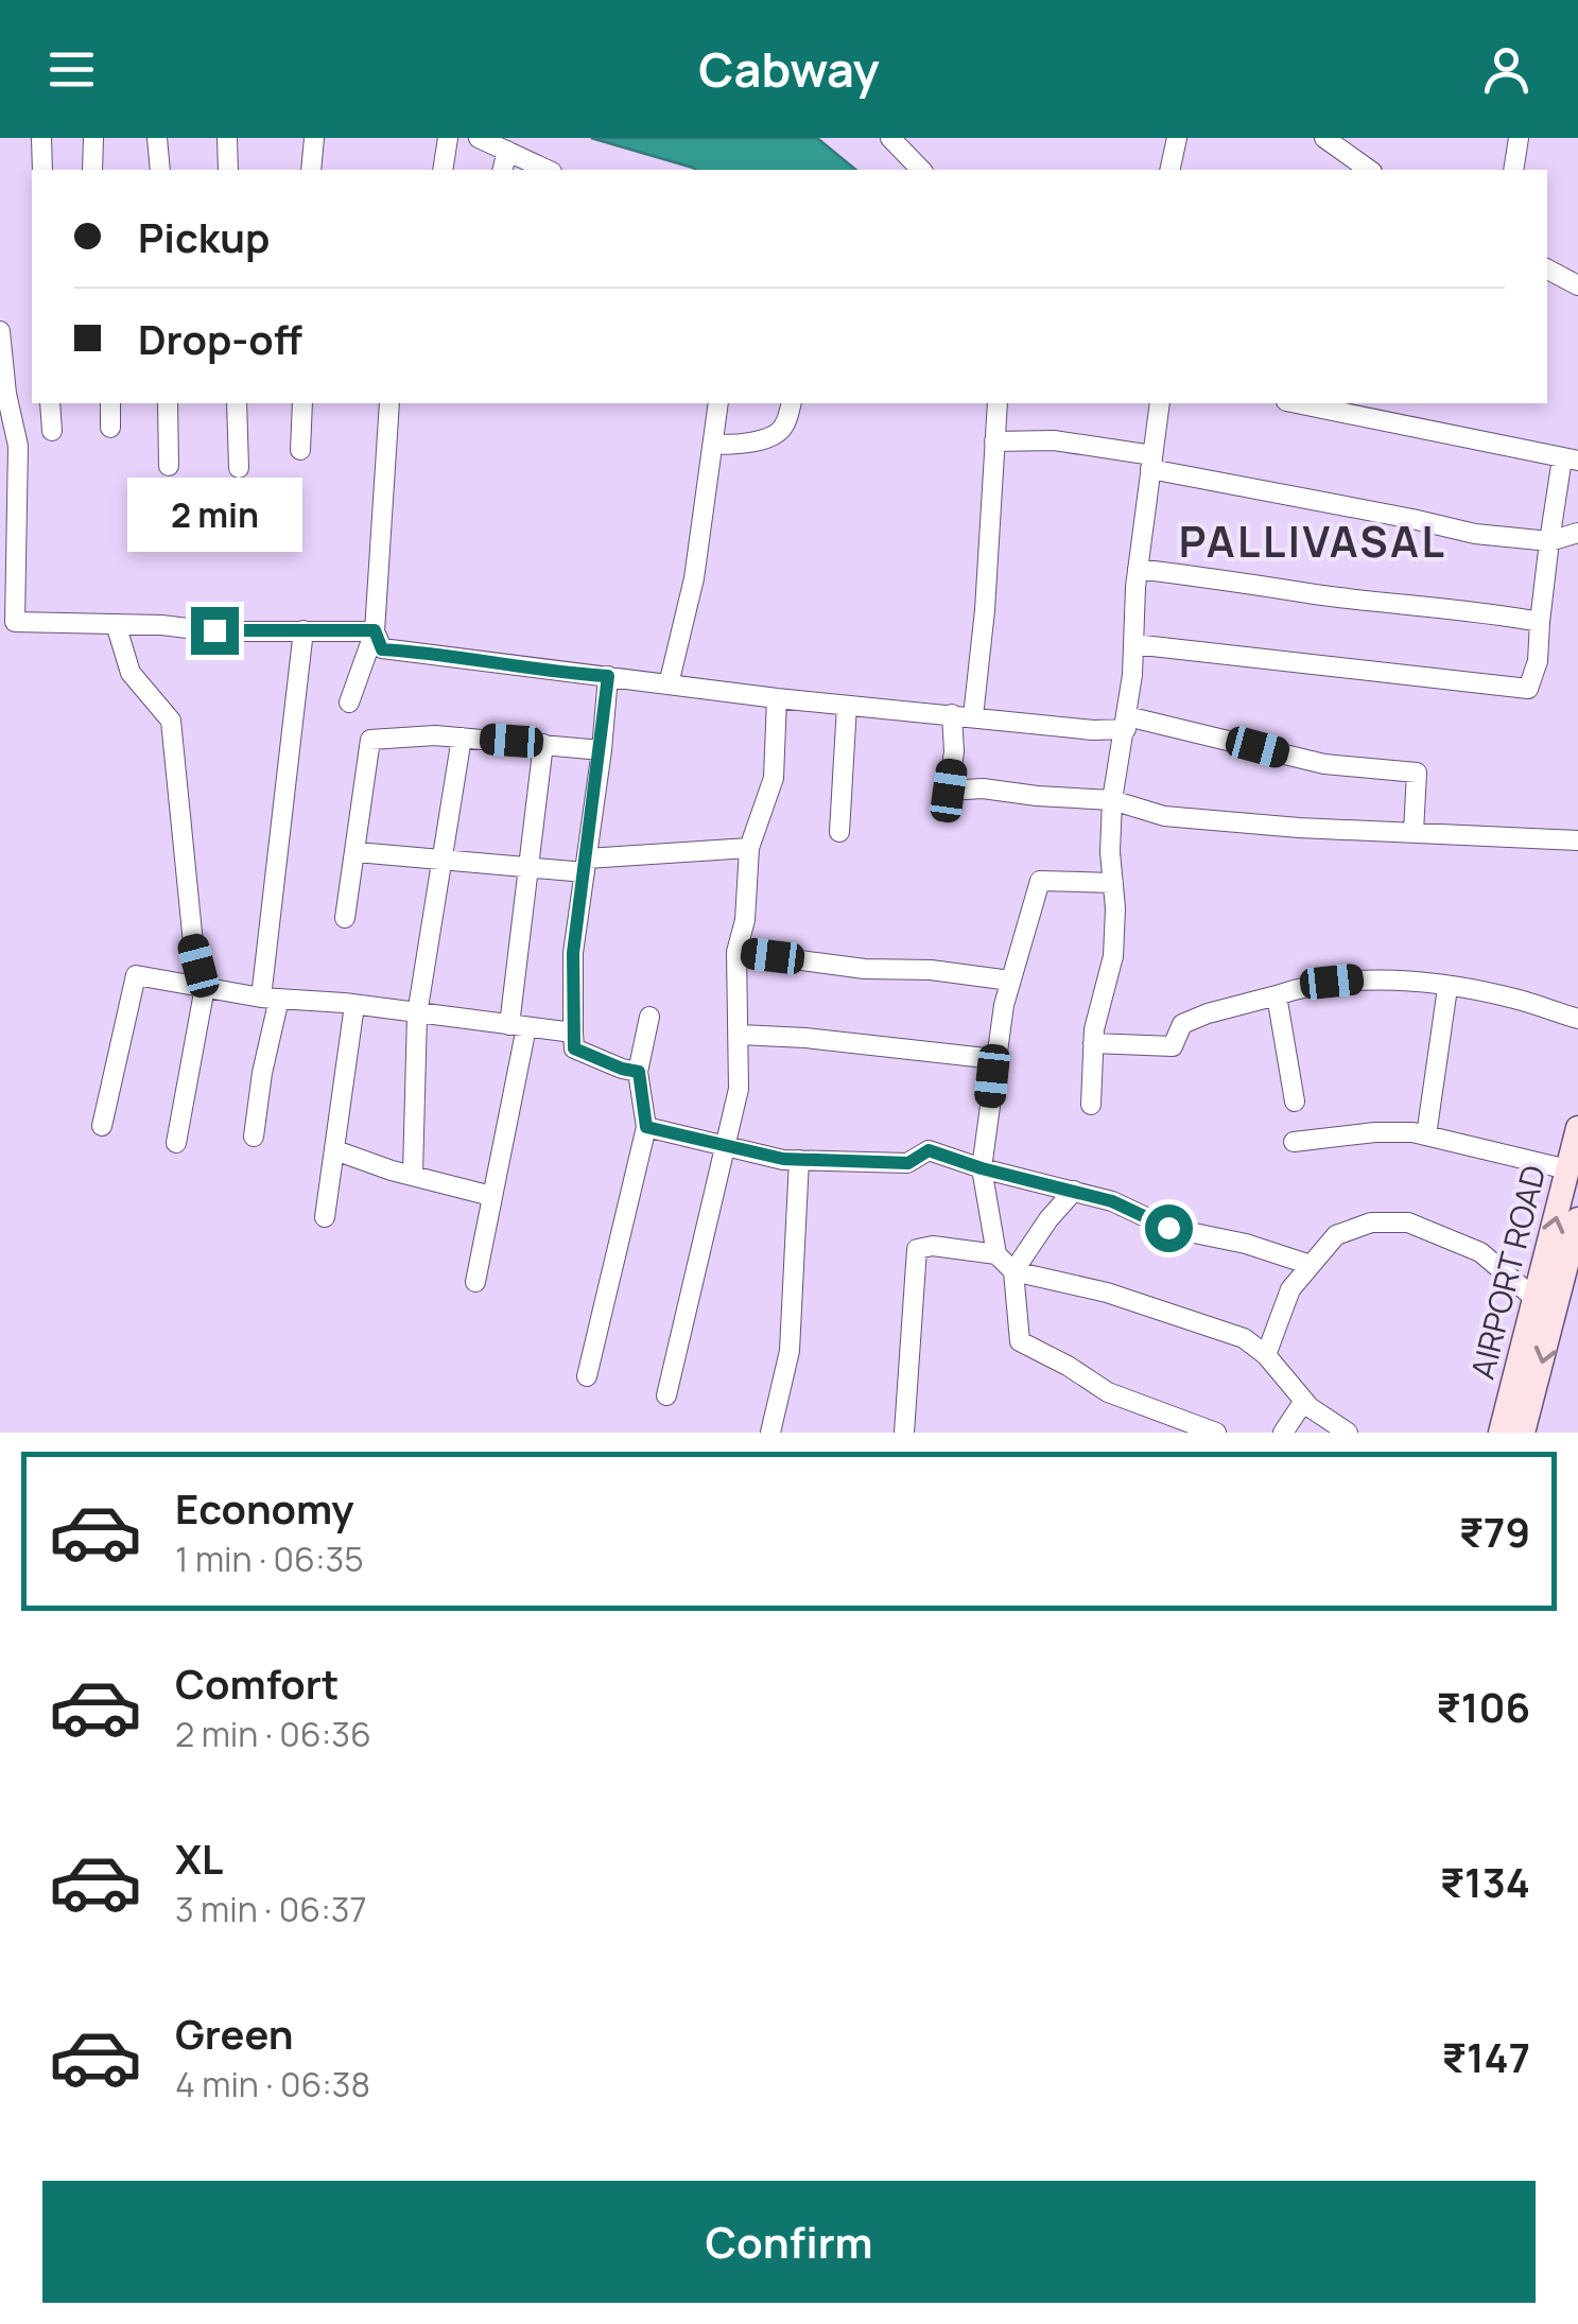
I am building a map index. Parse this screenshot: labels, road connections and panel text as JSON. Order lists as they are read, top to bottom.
{
  "streets": {
    "main road": ["AIRPORT ROAD"]
  },
  "districts": ["PALLIVASAL"],
  "page": {
    "header": "Cabway",
    "banner": ["Pickup", "Drop-off"],
    "bubble": "2 min",
    "list": [
      {
        "name": "Economy",
        "note": "1 min · 06:35",
        "value": "₹79"
      },
      {
        "name": "Comfort",
        "note": "2 min · 06:36",
        "value": "₹106"
      },
      {
        "name": "XL",
        "note": "3 min · 06:37",
        "value": "₹134"
      },
      {
        "name": "Green",
        "note": "4 min · 06:38",
        "value": "₹147"
      }
    ],
    "buttons": "Confirm"
  }
}
